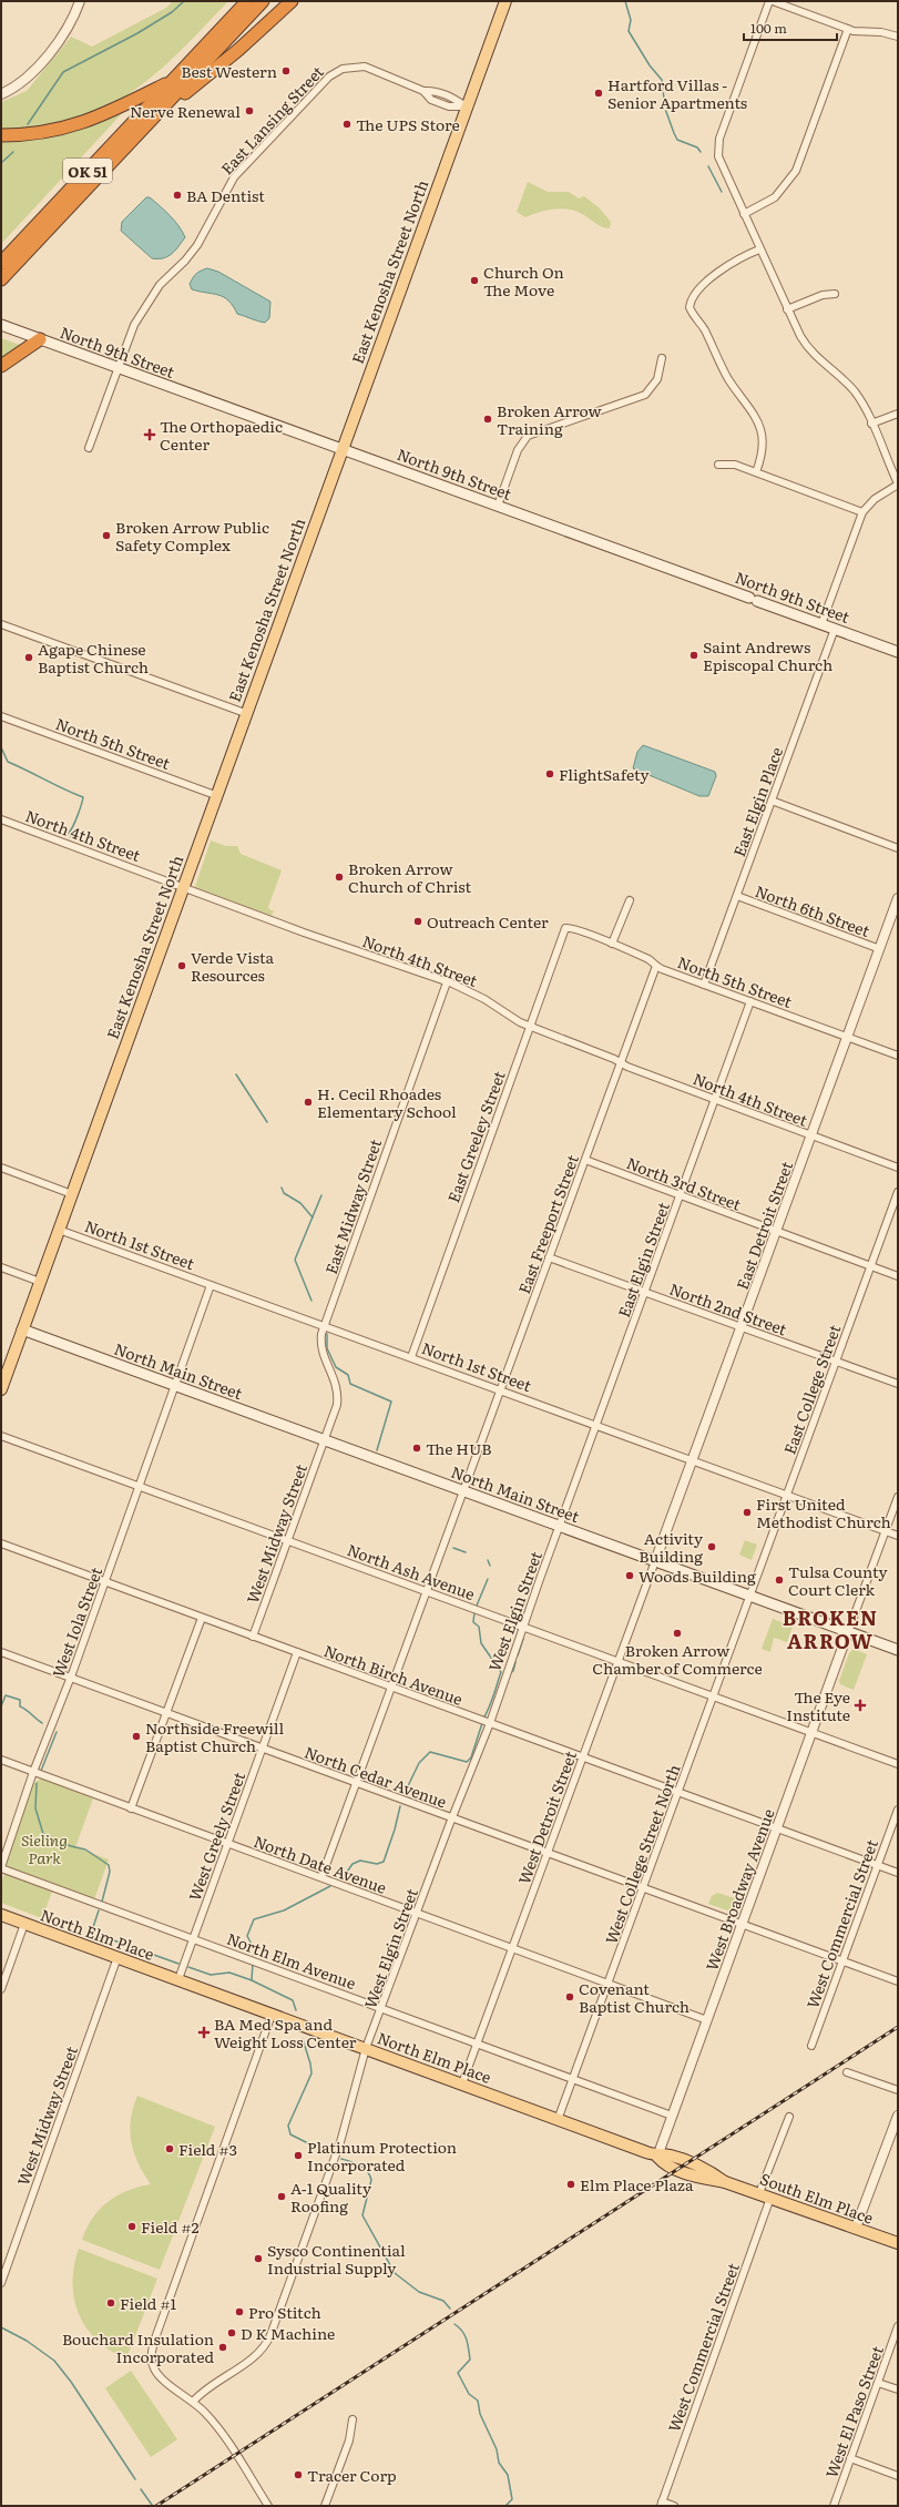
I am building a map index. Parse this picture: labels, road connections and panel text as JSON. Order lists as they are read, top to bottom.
{
  "streets": {
    "highway": ["OK 51"],
    "main road": [
      "East Kenosha Street North",
      "North 9th Street",
      "North Main Street",
      "North Elm Place",
      "South Elm Place"
    ],
    "street": [
      "East Lansing Street",
      "North 5th Street",
      "East Elgin Place",
      "North 4th Street",
      "North 6th Street",
      "East Greeley Street",
      "North 3rd Street",
      "East Midway Street",
      "East Freeport Street",
      "East Detroit Street",
      "North 1st Street",
      "East Elgin Street",
      "North 2nd Street",
      "East College Street",
      "West Midway Street",
      "North Ash Avenue",
      "West Elgin Street",
      "West Iola Street",
      "North Birch Avenue",
      "North Cedar Avenue",
      "West Detroit Street",
      "West Greely Street",
      "West College Street North",
      "North Date Avenue",
      "West Broadway Avenue",
      "West Commercial Street",
      "North Elm Avenue",
      "West El Paso Street"
    ]
  },
  "crossings": [
    ["East Lansing Street", "East Kenosha Street North"],
    ["East Lansing Street", "North 9th Street"],
    ["East Kenosha Street North", "North 9th Street"],
    ["East Kenosha Street North", "North 5th Street"],
    ["East Kenosha Street North", "North 4th Street"],
    ["East Kenosha Street North", "North 1st Street"],
    ["North 9th Street", "East Elgin Place"],
    ["North 5th Street", "East Elgin Place"],
    ["North 5th Street", "East Greeley Street"],
    ["North 5th Street", "East Freeport Street"],
    ["North 5th Street", "East Detroit Street"],
    ["North 5th Street", "East Elgin Street"],
    ["East Elgin Place", "North 6th Street"],
    ["North 4th Street", "East Greeley Street"],
    ["North 4th Street", "East Midway Street"],
    ["North 4th Street", "East Freeport Street"],
    ["North 4th Street", "East Detroit Street"],
    ["North 4th Street", "East Elgin Street"],
    ["North 6th Street", "East Detroit Street"],
    ["East Greeley Street", "North 1st Street"],
    ["North 3rd Street", "East Freeport Street"],
    ["North 3rd Street", "East Detroit Street"],
    ["North 3rd Street", "East Elgin Street"],
    ["North 3rd Street", "East College Street"],
    ["East Midway Street", "North 1st Street"],
    ["East Midway Street", "North Main Street"],
    ["East Midway Street", "West Midway Street"],
    ["East Freeport Street", "North 1st Street"],
    ["East Freeport Street", "North 2nd Street"],
    ["East Freeport Street", "North Main Street"],
    ["East Freeport Street", "North Ash Avenue"],
    ["East Freeport Street", "North Birch Avenue"],
    ["East Freeport Street", "North Cedar Avenue"],
    ["East Freeport Street", "North Date Avenue"],
    ["East Detroit Street", "North 1st Street"],
    ["East Detroit Street", "North 2nd Street"],
    ["East Detroit Street", "North Main Street"],
    ["East Detroit Street", "West Detroit Street"],
    ["North 1st Street", "East Elgin Street"],
    ["North 1st Street", "East College Street"],
    ["North 1st Street", "West Iola Street"],
    ["East Elgin Street", "North 2nd Street"],
    ["East Elgin Street", "North Main Street"],
    ["East Elgin Street", "West Elgin Street"],
    ["North 2nd Street", "East College Street"],
    ["North Main Street", "East College Street"],
    ["North Main Street", "West Midway Street"],
    ["North Main Street", "West Elgin Street"],
    ["North Main Street", "West Iola Street"],
    ["North Main Street", "West Detroit Street"],
    ["North Main Street", "West College Street North"],
    ["North Main Street", "West Broadway Avenue"],
    ["East College Street", "West College Street North"],
    ["West Midway Street", "North Ash Avenue"],
    ["West Midway Street", "North Birch Avenue"],
    ["West Midway Street", "North Elm Place"],
    ["North Ash Avenue", "West Elgin Street"],
    ["North Ash Avenue", "West Iola Street"],
    ["North Ash Avenue", "West Detroit Street"],
    ["North Ash Avenue", "West College Street North"],
    ["North Ash Avenue", "West Broadway Avenue"],
    ["West Elgin Street", "North Birch Avenue"],
    ["West Elgin Street", "North Cedar Avenue"],
    ["West Elgin Street", "North Date Avenue"],
    ["West Elgin Street", "North Elm Place"],
    ["West Elgin Street", "North Elm Avenue"],
    ["West Iola Street", "North Birch Avenue"],
    ["West Iola Street", "North Cedar Avenue"],
    ["West Iola Street", "North Date Avenue"],
    ["West Iola Street", "North Elm Avenue"],
    ["North Birch Avenue", "West Detroit Street"],
    ["North Birch Avenue", "West Greely Street"],
    ["North Birch Avenue", "West College Street North"],
    ["North Birch Avenue", "West Broadway Avenue"],
    ["North Birch Avenue", "West Commercial Street"],
    ["North Cedar Avenue", "West Detroit Street"],
    ["North Cedar Avenue", "West Greely Street"],
    ["North Cedar Avenue", "West College Street North"],
    ["North Cedar Avenue", "West Broadway Avenue"],
    ["North Cedar Avenue", "West Commercial Street"],
    ["West Detroit Street", "North Date Avenue"],
    ["West Detroit Street", "North Elm Place"],
    ["West Detroit Street", "North Elm Avenue"],
    ["West Greely Street", "North Date Avenue"],
    ["West Greely Street", "North Elm Place"],
    ["West Greely Street", "North Elm Avenue"],
    ["West College Street North", "North Date Avenue"],
    ["West College Street North", "North Elm Place"],
    ["West College Street North", "North Elm Avenue"],
    ["North Date Avenue", "West Broadway Avenue"],
    ["West Broadway Avenue", "North Elm Place"],
    ["West Broadway Avenue", "North Elm Avenue"],
    ["West Broadway Avenue", "South Elm Place"],
    ["West Commercial Street", "South Elm Place"],
    ["North Elm Place", "South Elm Place"]
  ],
  "districts": ["BROKEN ARROW"],
  "parks": ["Sieling Park"],
  "places": {
    "other": [
      "Best Western",
      "Hartford Villas - Senior Apartments",
      "Nerve Renewal",
      "The UPS Store",
      "BA Dentist",
      "Church On The Move",
      "Broken Arrow Training",
      "Broken Arrow Public Safety Complex",
      "Saint Andrews Episcopal Church",
      "Agape Chinese Baptist Church",
      "FlightSafety",
      "Broken Arrow Church of Christ",
      "Outreach Center",
      "Verde Vista Resources",
      "H. Cecil Rhoades Elementary School",
      "The HUB",
      "First United Methodist Church",
      "Activity Building",
      "Woods Building",
      "Tulsa County Court Clerk",
      "Broken Arrow Chamber of Commerce",
      "Northside Freewill Baptist Church",
      "Covenant Baptist Church",
      "Field #3",
      "Platinum Protection Incorporated",
      "Elm Place Plaza",
      "A-1 Quality Roofing",
      "Field #2",
      "Sysco Continential Industrial Supply",
      "Field #1",
      "Pro Stitch",
      "D K Machine",
      "Bouchard Insulation Incorporated",
      "Tracer Corp"
    ],
    "health": ["The Orthopaedic Center", "The Eye Institute", "BA Med Spa and Weight Loss Center"]
  },
  "scale_bar": "100 m"
}
